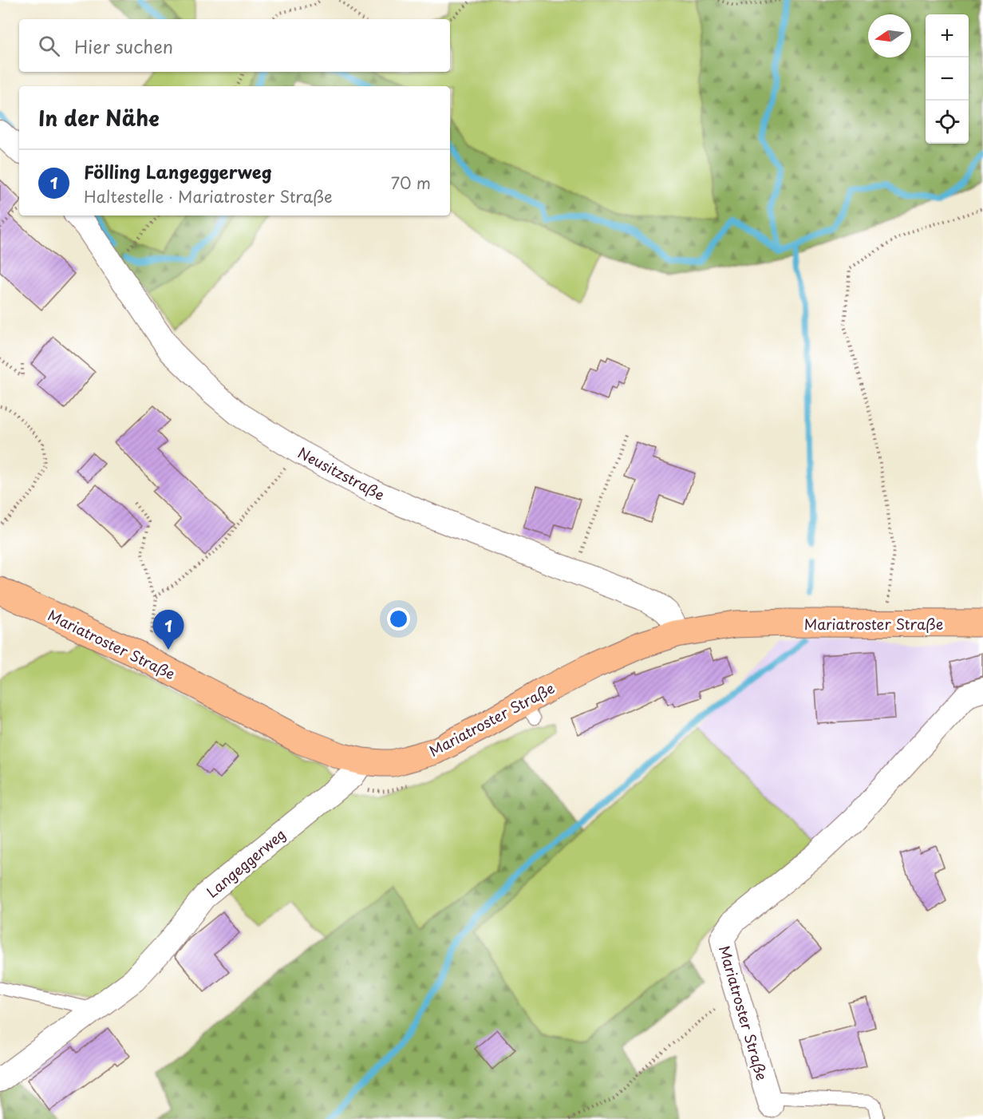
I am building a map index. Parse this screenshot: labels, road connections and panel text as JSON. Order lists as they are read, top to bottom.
{
  "streets": {
    "main road": ["Mariatroster Straße"],
    "street": ["Neusitzstraße", "Langeggerweg"]
  },
  "crossings": [
    ["Neusitzstraße", "Mariatroster Straße"],
    ["Mariatroster Straße", "Langeggerweg"]
  ],
  "north": "left",
  "page": {
    "map_buttons": ["+", "−"],
    "search": "Hier suchen",
    "heading": "In der Nähe",
    "list": [
      {
        "mark": "1",
        "name": "Fölling Langeggerweg",
        "note": "Haltestelle · Mariatroster Straße",
        "value": "70 m"
      }
    ],
    "pins": "1"
  }
}
